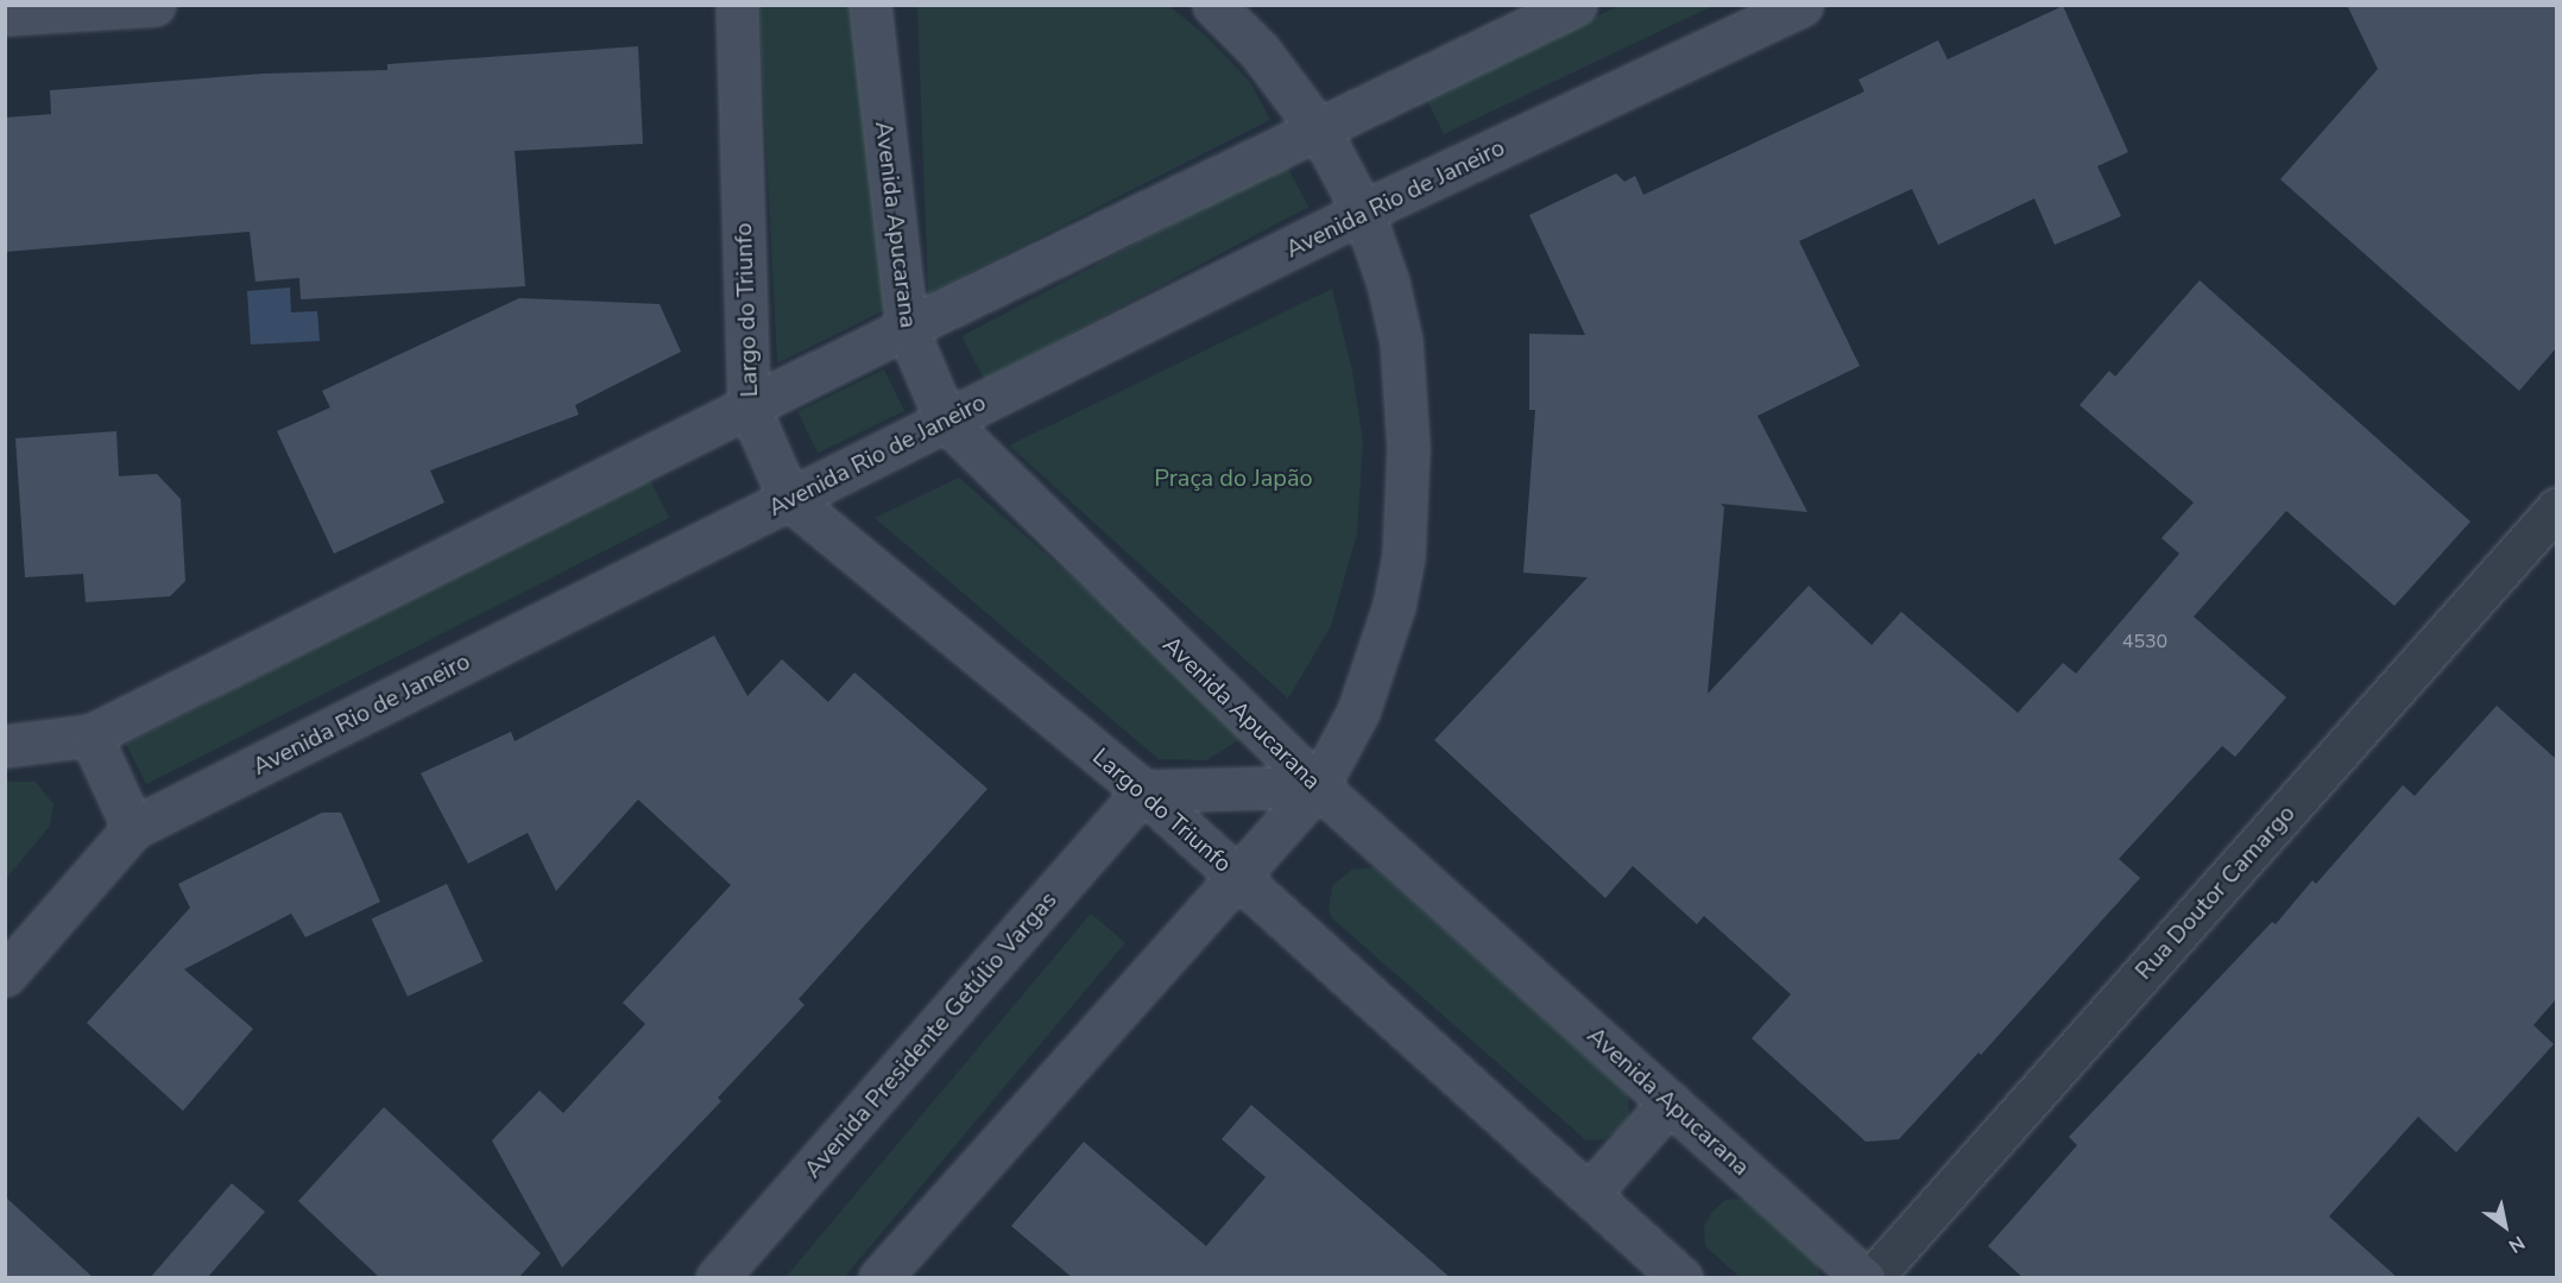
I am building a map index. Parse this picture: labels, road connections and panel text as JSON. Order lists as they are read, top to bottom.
{
  "streets": {
    "street": [
      "Avenida Rio de Janeiro",
      "Avenida Apucarana",
      "Largo do Triunfo",
      "Rua Doutor Camargo",
      "Avenida Presidente Getúlio Vargas"
    ]
  },
  "crossings": [
    ["Avenida Rio de Janeiro", "Avenida Apucarana"],
    ["Avenida Rio de Janeiro", "Largo do Triunfo"],
    ["Avenida Apucarana", "Largo do Triunfo"],
    ["Largo do Triunfo", "Avenida Presidente Getúlio Vargas"]
  ],
  "parks": ["Praça do Japão"],
  "house_numbers": ["4530"],
  "north": "bottom right"
}
